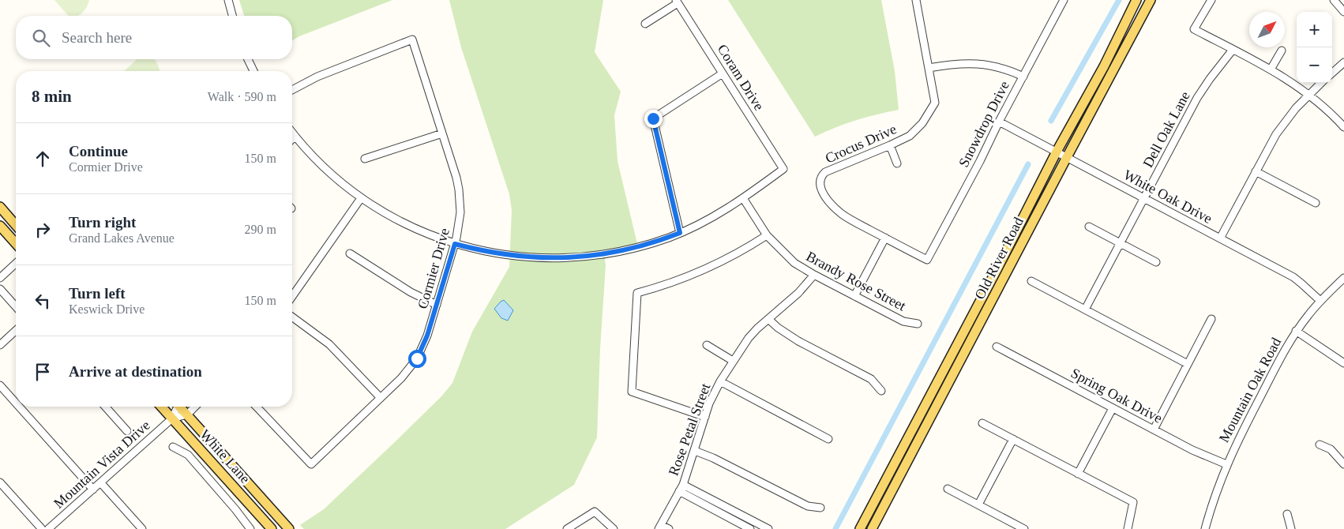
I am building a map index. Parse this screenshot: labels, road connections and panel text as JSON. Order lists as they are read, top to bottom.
{
  "streets": {
    "main road": ["Old River Road", "White Lane"],
    "street": [
      "Coram Drive",
      "Snowdrop Drive",
      "Dell Oak Lane",
      "Crocus Drive",
      "White Oak Drive",
      "Cormier Drive",
      "Brandy Rose Street",
      "Mountain Oak Road",
      "Spring Oak Drive",
      "Rose Petal Street",
      "Mountain Vista Drive"
    ]
  },
  "crossings": [
    ["Coram Drive", "Brandy Rose Street"],
    ["Snowdrop Drive", "Crocus Drive"],
    ["Snowdrop Drive", "White Oak Drive"],
    ["Dell Oak Lane", "White Oak Drive"],
    ["White Oak Drive", "Old River Road"],
    ["White Oak Drive", "Mountain Oak Road"],
    ["Brandy Rose Street", "Rose Petal Street"],
    ["Mountain Oak Road", "Spring Oak Drive"],
    ["White Lane", "Mountain Vista Drive"]
  ],
  "north": "top right",
  "page": {
    "map_buttons": ["+", "−"],
    "search": "Search here",
    "heading": ["8 min", "Walk · 590 m"],
    "list": [
      ["Continue", "Cormier Drive", "150 m"],
      ["Turn right", "Grand Lakes Avenue", "290 m"],
      ["Turn left", "Keswick Drive", "150 m"],
      "Arrive at destination"
    ]
  }
}
